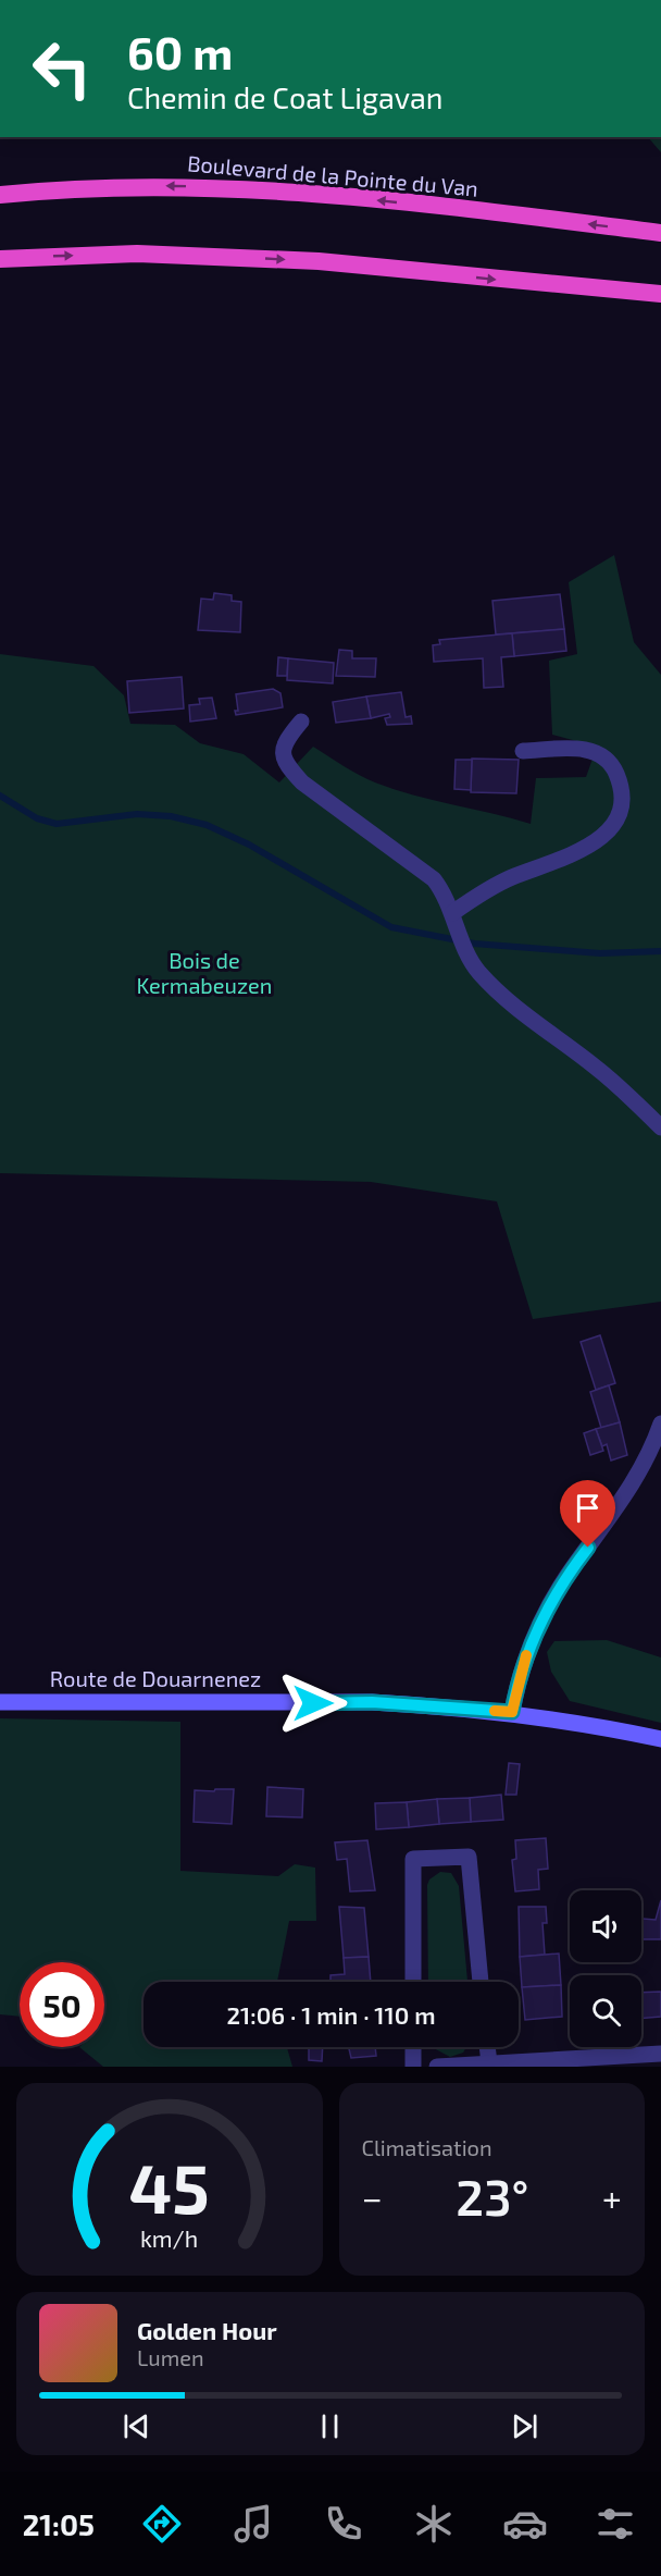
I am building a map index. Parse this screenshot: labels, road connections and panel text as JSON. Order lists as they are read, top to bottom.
{
  "streets": {
    "highway": ["Boulevard de la Pointe du Van"],
    "main road": ["Route de Douarnenez"]
  },
  "parks": ["Bois de Kermabeuzen"],
  "page": {
    "turn": ["60 m", "Chemin de Coat Ligavan"],
    "limit": "50",
    "trip": "21:06 · 1 min · 110 m",
    "tile": "Climatisation",
    "heat": ["−", "23°", "+"],
    "song": ["Golden Hour", "Lumen"],
    "tabs": "21:05",
    "gauge": ["45", "km/h"]
  }
}
